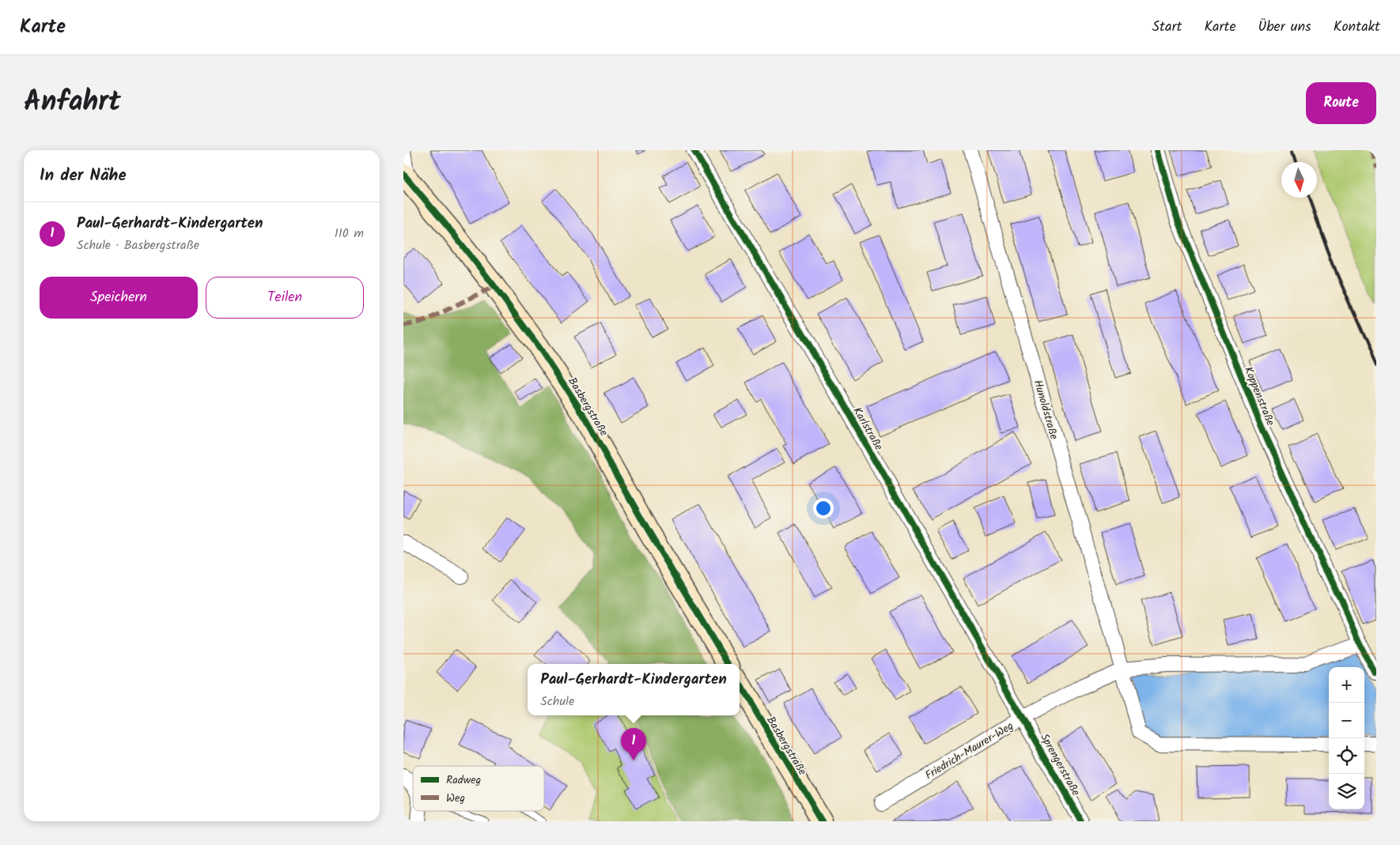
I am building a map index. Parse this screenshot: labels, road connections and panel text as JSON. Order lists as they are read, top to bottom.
{
  "streets": {
    "main road": ["Basbergstraße"],
    "street": [
      "Koppenstraße",
      "Hunoldstraße",
      "Karlstraße",
      "Friedrich-Maurer-Weg",
      "Sprengerstraße"
    ]
  },
  "crossings": [
    ["Koppenstraße", "Friedrich-Maurer-Weg"],
    ["Hunoldstraße", "Friedrich-Maurer-Weg"],
    ["Karlstraße", "Friedrich-Maurer-Weg"],
    ["Karlstraße", "Sprengerstraße"],
    ["Friedrich-Maurer-Weg", "Sprengerstraße"]
  ],
  "legend": ["Radweg", "Weg"],
  "north": "bottom",
  "page": {
    "header": "Karte",
    "nav": [
      "Start",
      "Karte",
      "Über uns",
      "Kontakt"
    ],
    "title": "Anfahrt",
    "buttons": [
      "Route",
      ["Speichern", "Teilen"]
    ],
    "heading": "In der Nähe",
    "list": [
      {
        "mark": "1",
        "name": "Paul-Gerhardt-Kindergarten",
        "note": "Schule · Basbergstraße",
        "value": "110 m"
      }
    ],
    "popup": ["Paul-Gerhardt-Kindergarten", "Schule"],
    "map_buttons": ["+", "−"],
    "pins": "1"
  }
}
